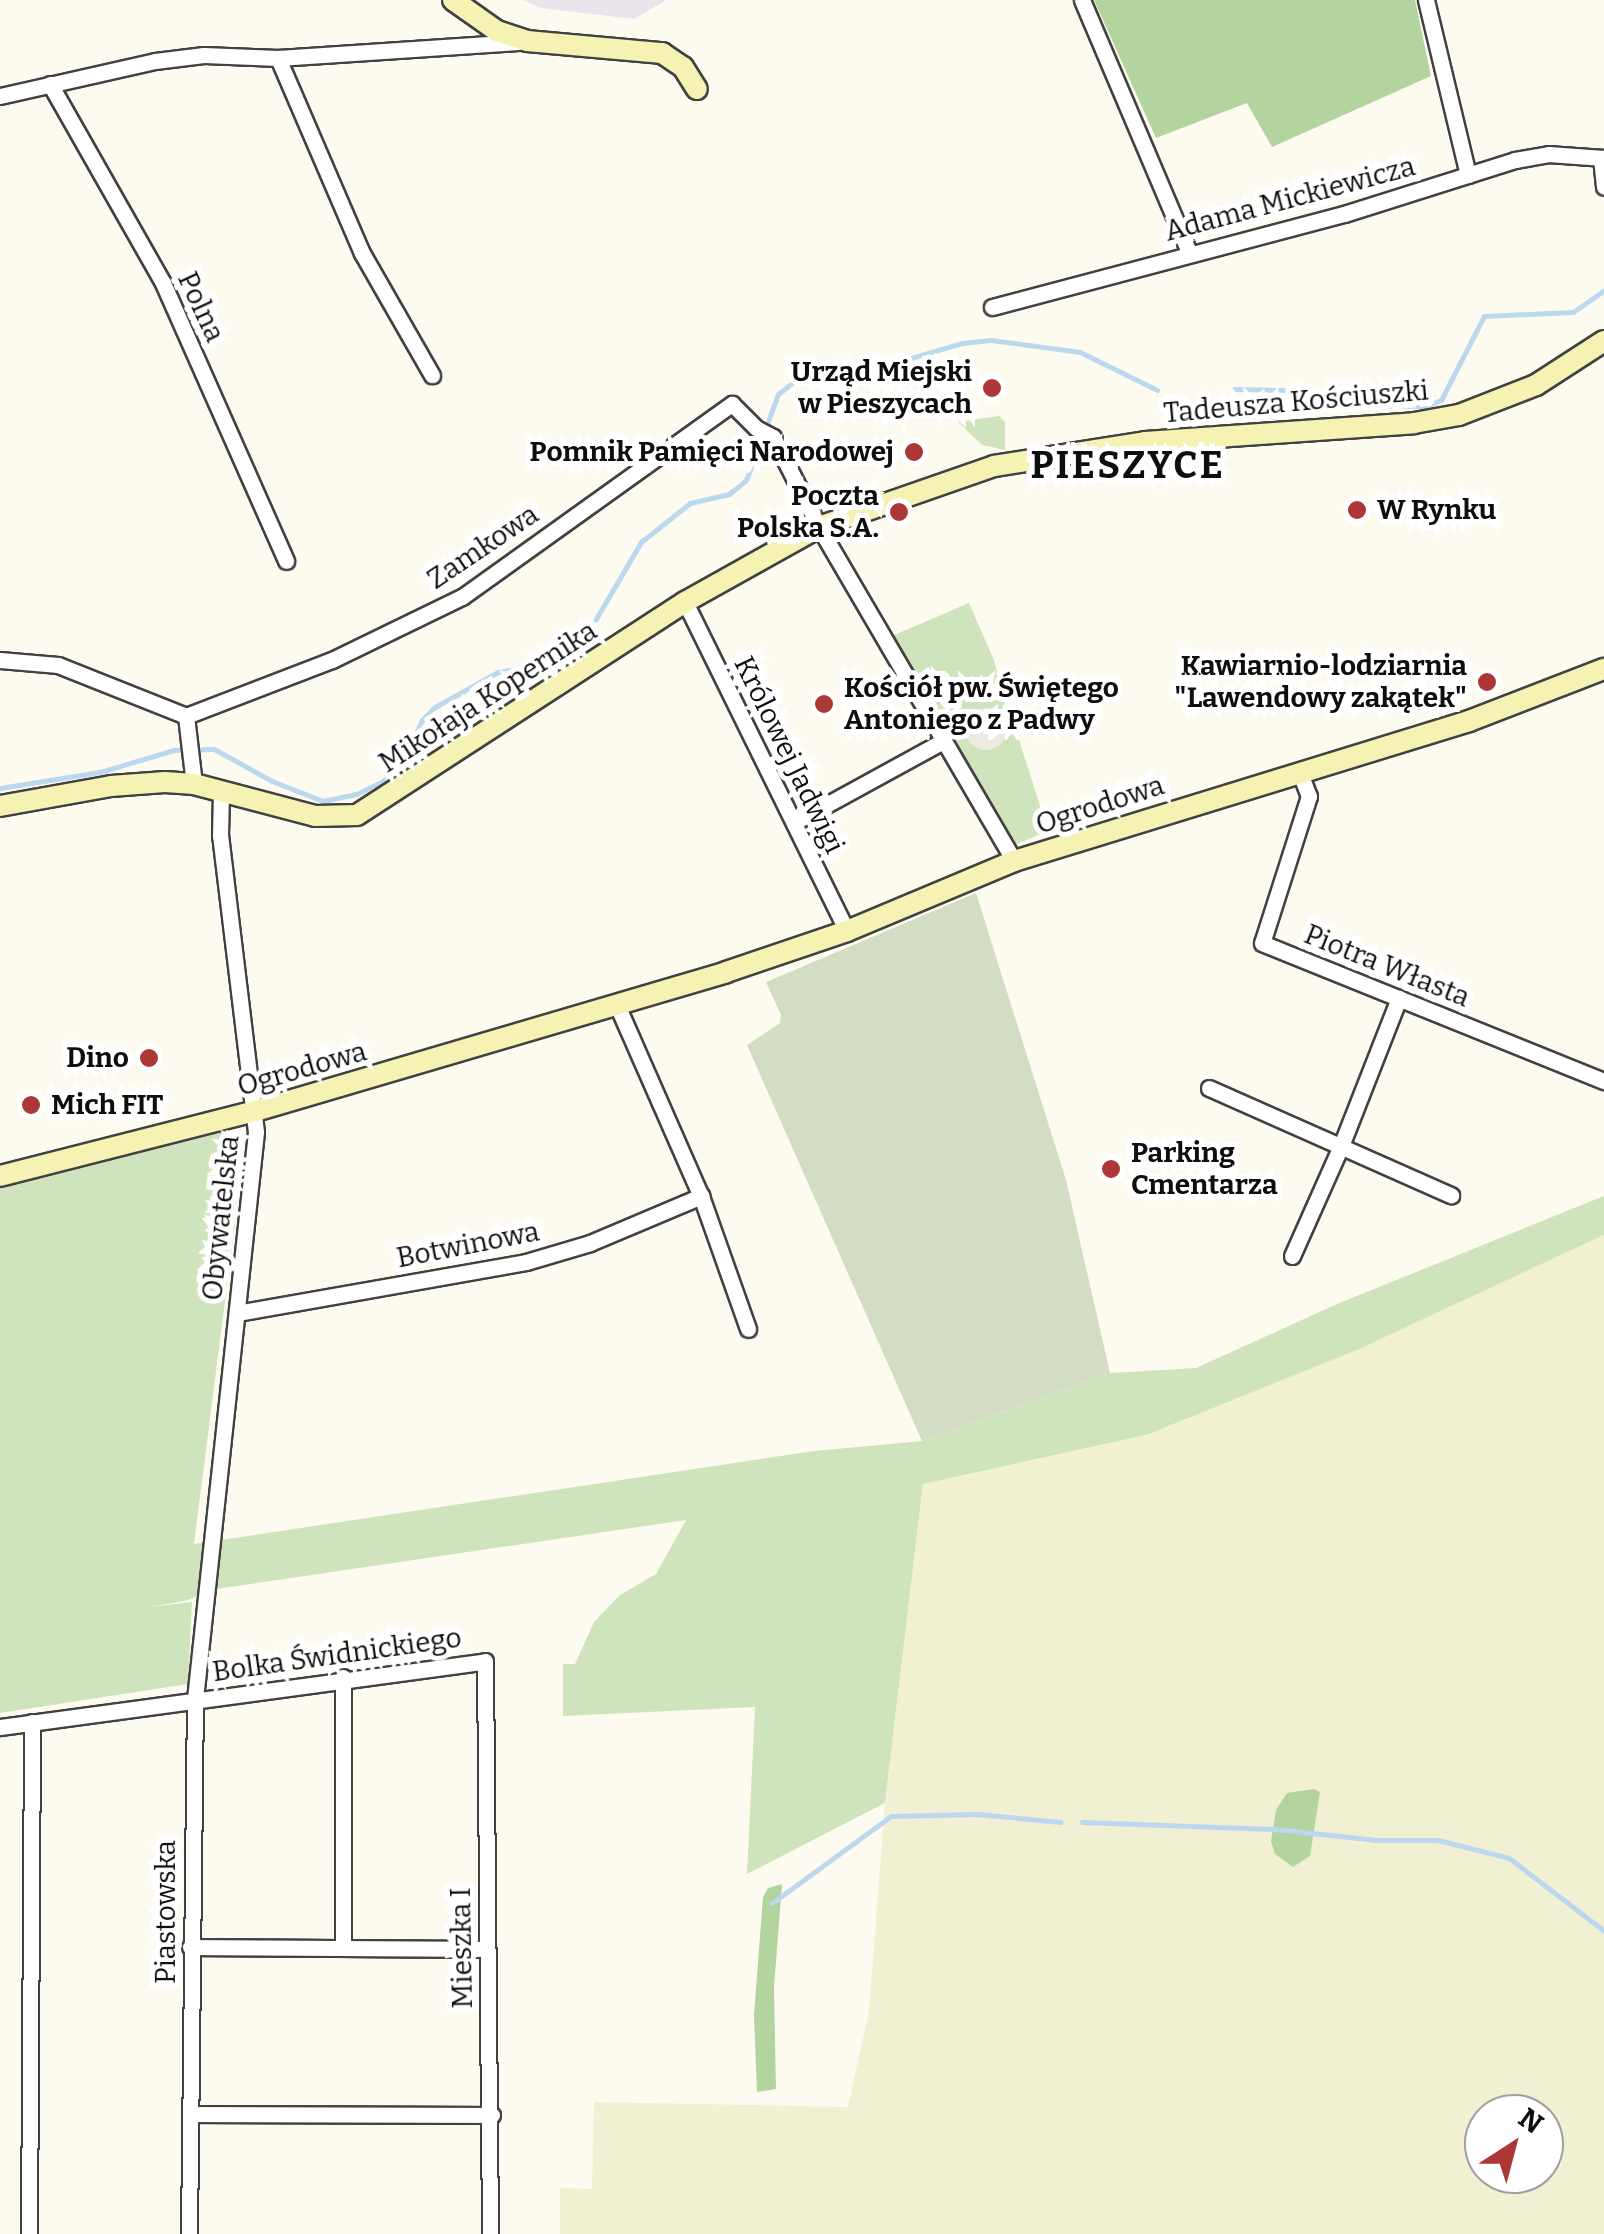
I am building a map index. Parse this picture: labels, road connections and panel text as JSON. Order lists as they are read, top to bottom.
{
  "streets": {
    "street": [
      "Adama Mickiewicza",
      "Polna",
      "Tadeusza Kościuszki",
      "Zamkowa",
      "Mikołaja Kopernika",
      "Królowej Jadwigi",
      "Ogrodowa",
      "Piotra Własta",
      "Obywatelska",
      "Botwinowa",
      "Bolka Świdnickiego",
      "Piastowska",
      "Mieszka I"
    ]
  },
  "crossings": [
    ["Tadeusza Kościuszki", "Mikołaja Kopernika"],
    ["Zamkowa", "Mikołaja Kopernika"],
    ["Mikołaja Kopernika", "Królowej Jadwigi"],
    ["Mikołaja Kopernika", "Obywatelska"],
    ["Królowej Jadwigi", "Ogrodowa"],
    ["Ogrodowa", "Piotra Własta"],
    ["Ogrodowa", "Obywatelska"],
    ["Obywatelska", "Botwinowa"],
    ["Obywatelska", "Piastowska"],
    ["Bolka Świdnickiego", "Piastowska"],
    ["Bolka Świdnickiego", "Mieszka I"]
  ],
  "districts": ["PIESZYCE"],
  "places": [
    "Urząd Miejski w Pieszycach",
    "Pomnik Pamięci Narodowej",
    "W Rynku",
    "Poczta Polska S.A.",
    "Kawiarnio-lodziarnia \"Lawendowy zakątek\"",
    "Kościół pw. Świętego Antoniego z Padwy",
    "Dino",
    "Mich FIT",
    "Parking Cmentarza"
  ],
  "north": "top right"
}
